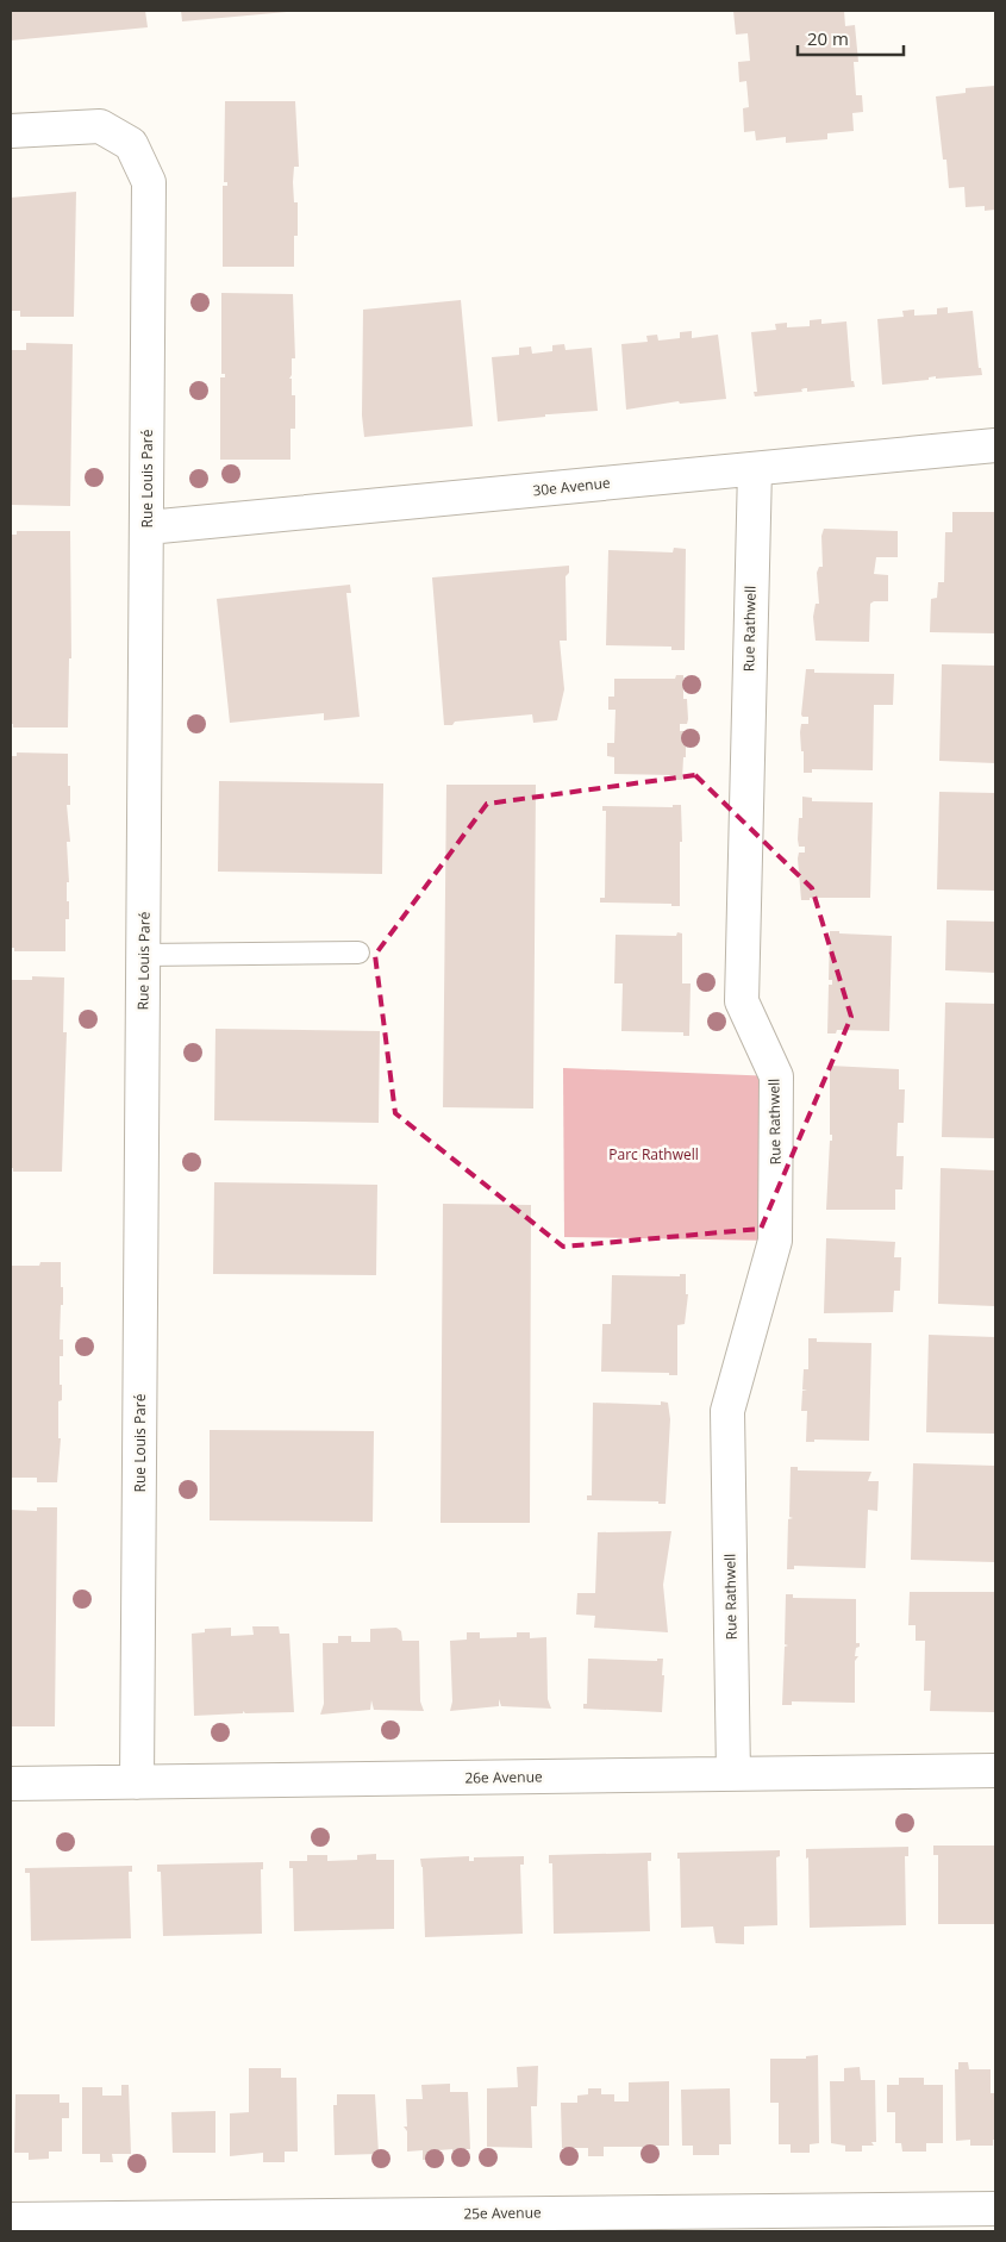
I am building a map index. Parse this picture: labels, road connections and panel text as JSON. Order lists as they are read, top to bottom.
{
  "streets": {
    "street": [
      "Rue Louis Paré",
      "30e Avenue",
      "Rue Rathwell",
      "26e Avenue",
      "25e Avenue"
    ]
  },
  "crossings": [
    ["Rue Louis Paré", "30e Avenue"],
    ["Rue Louis Paré", "26e Avenue"],
    ["30e Avenue", "Rue Rathwell"],
    ["Rue Rathwell", "26e Avenue"]
  ],
  "parks": ["Parc Rathwell"],
  "scale_bar": "20 m"
}
